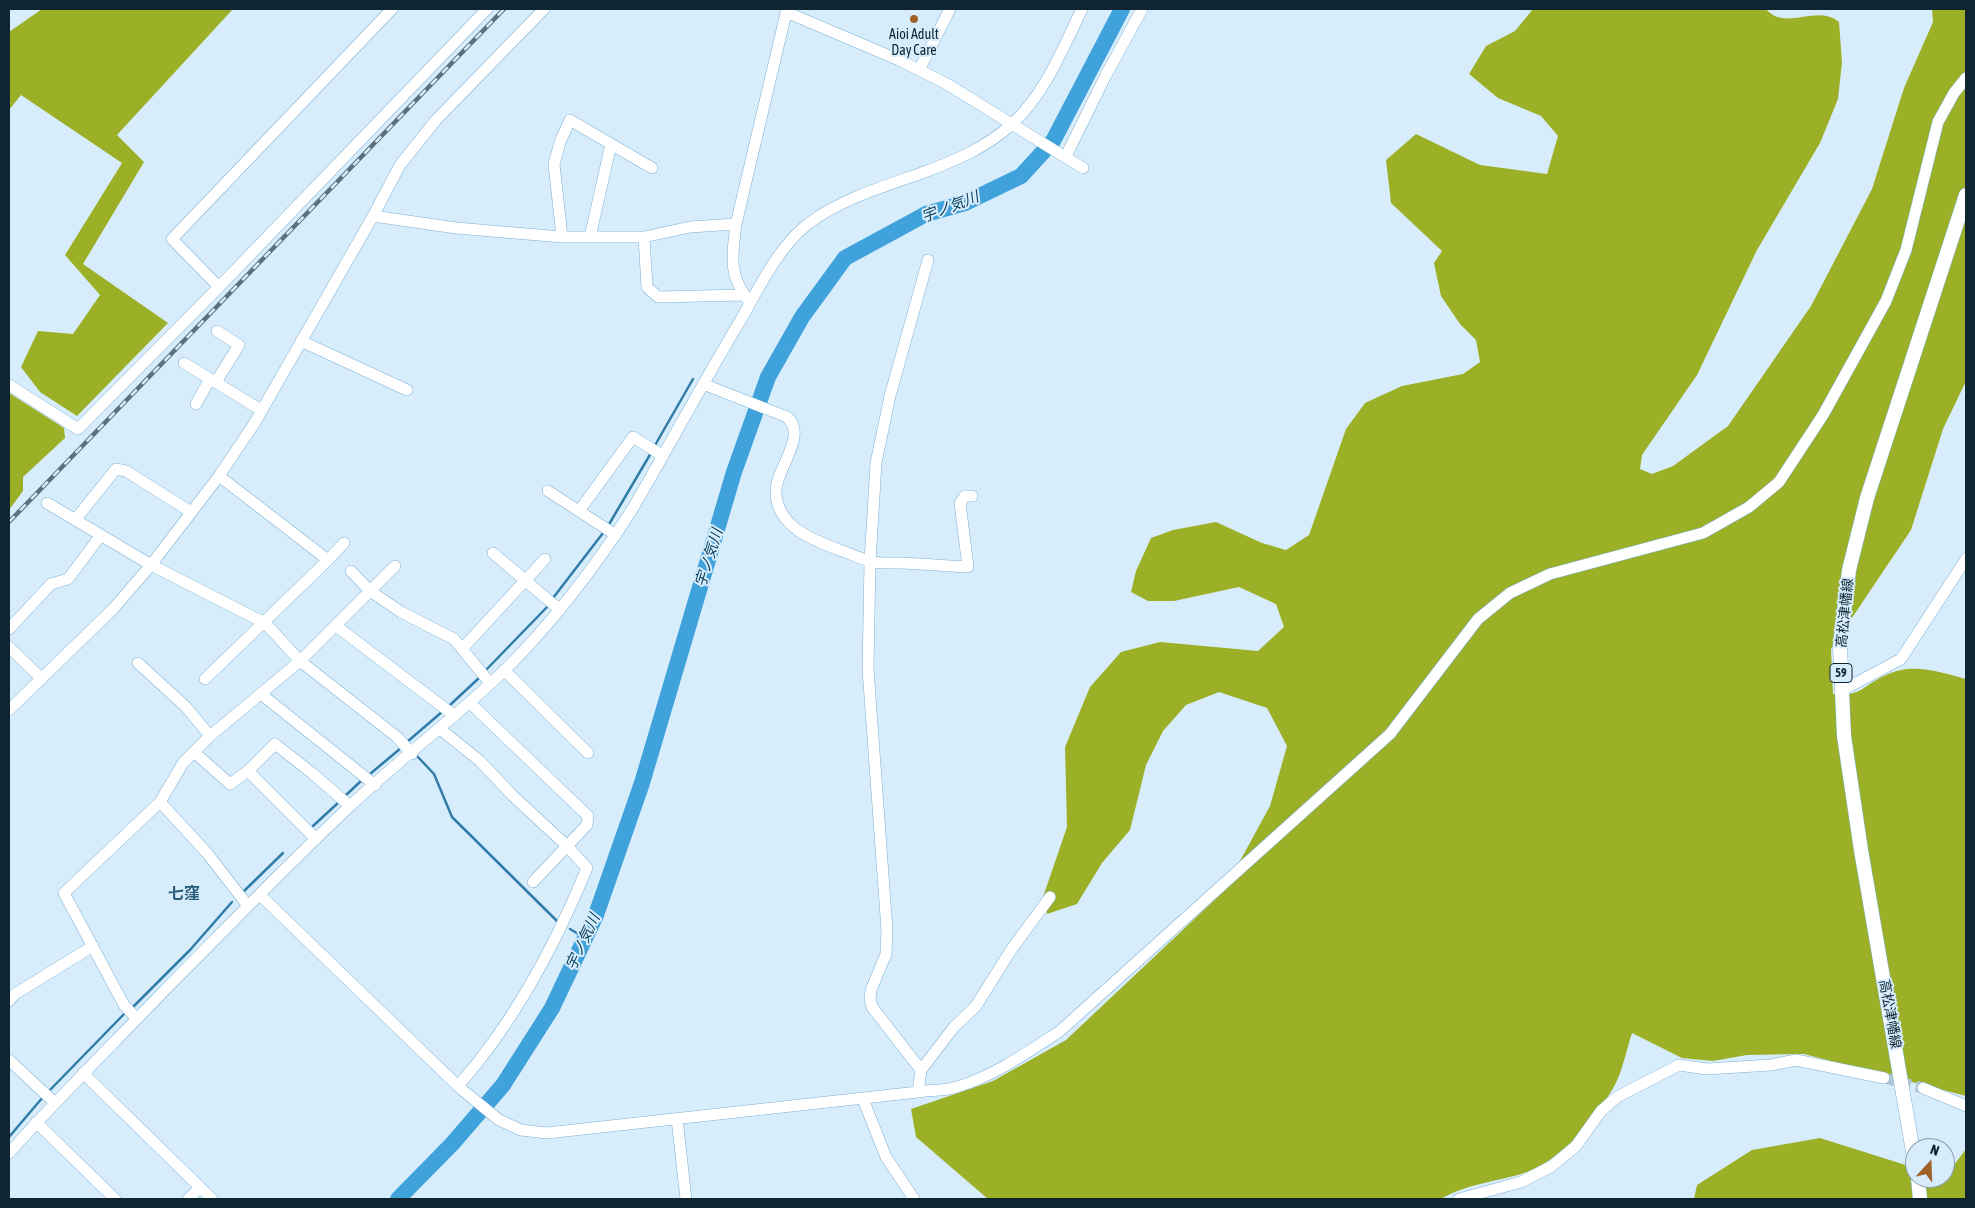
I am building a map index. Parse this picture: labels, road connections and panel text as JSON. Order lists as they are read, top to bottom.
{
  "streets": {
    "main road": ["高松津幡線", "59"]
  },
  "districts": ["七窪"],
  "water": ["宇ノ気川"],
  "places": ["Aioi Adult Day Care"],
  "north": "top"
}
